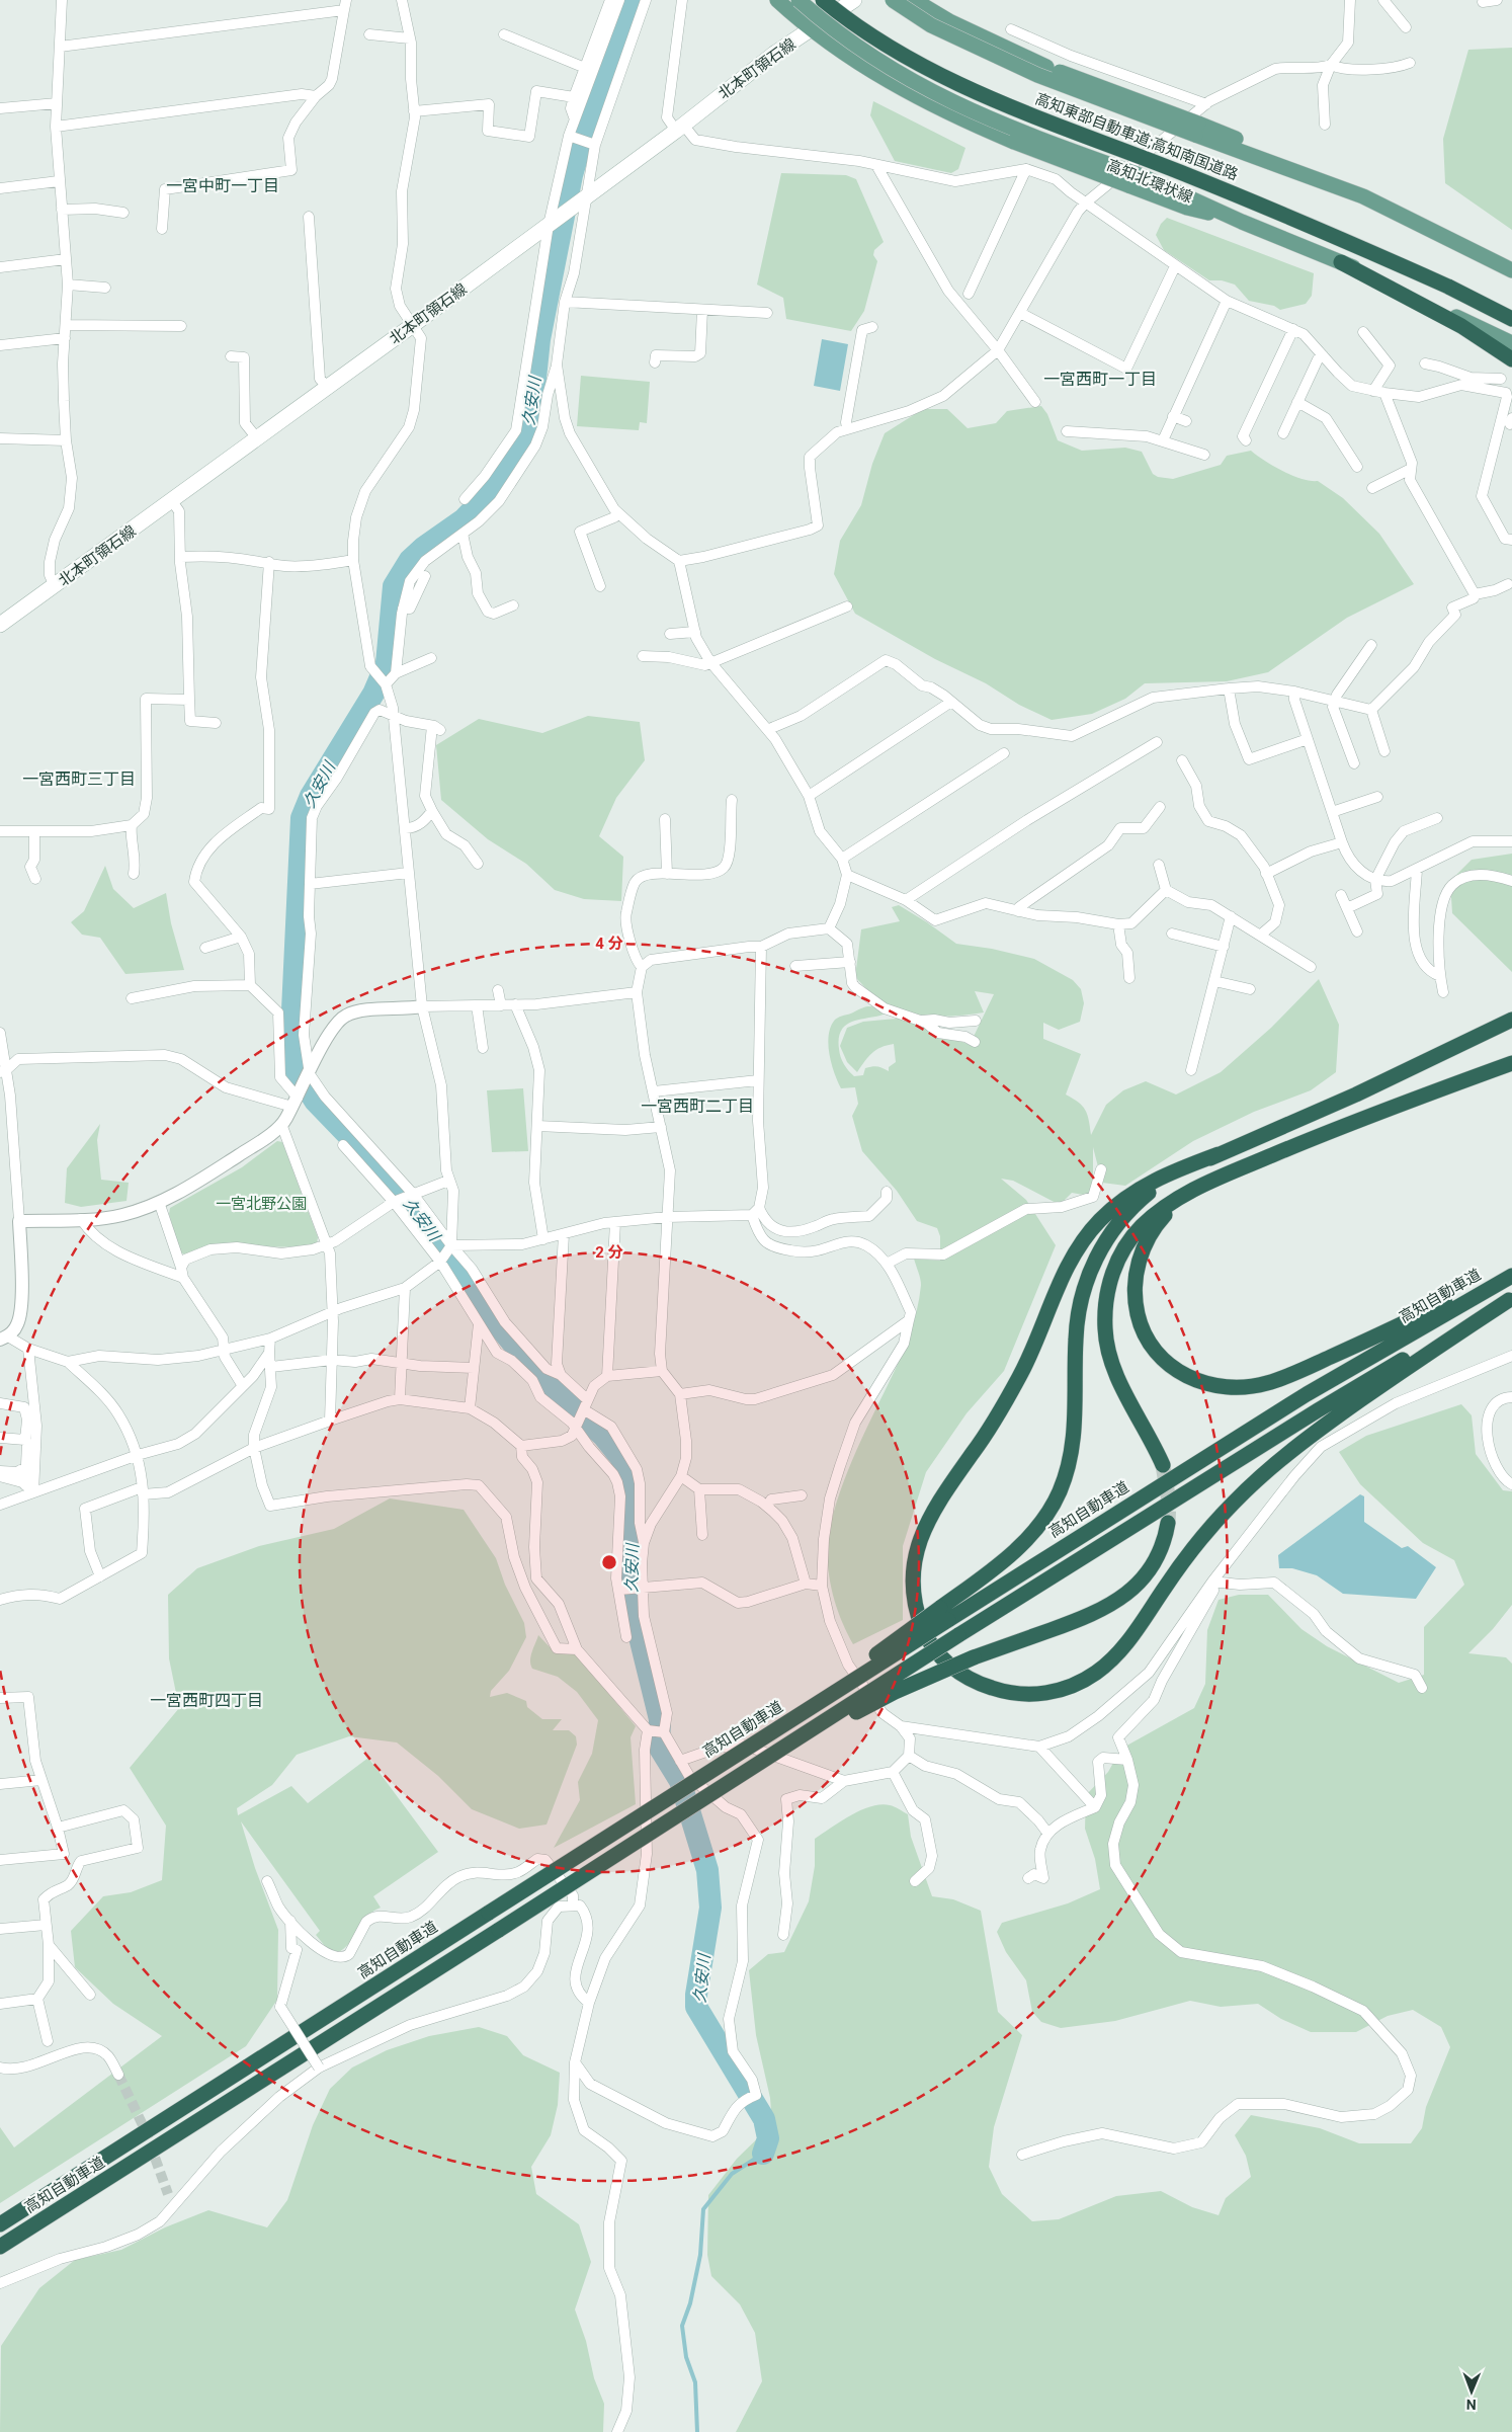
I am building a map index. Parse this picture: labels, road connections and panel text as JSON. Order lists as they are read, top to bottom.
{
  "streets": {
    "highway": ["高知東部自動車道;高知南国道路", "高知自動車道"],
    "main road": ["北本町領石線", "高知北環状線"]
  },
  "districts": [
    "一宮中町一丁目",
    "一宮西町一丁目",
    "一宮西町三丁目",
    "一宮西町二丁目",
    "一宮西町四丁目"
  ],
  "water": ["久安川"],
  "parks": ["一宮北野公園"],
  "north": "bottom",
  "rings": ["4 分", "2 分"]
}
